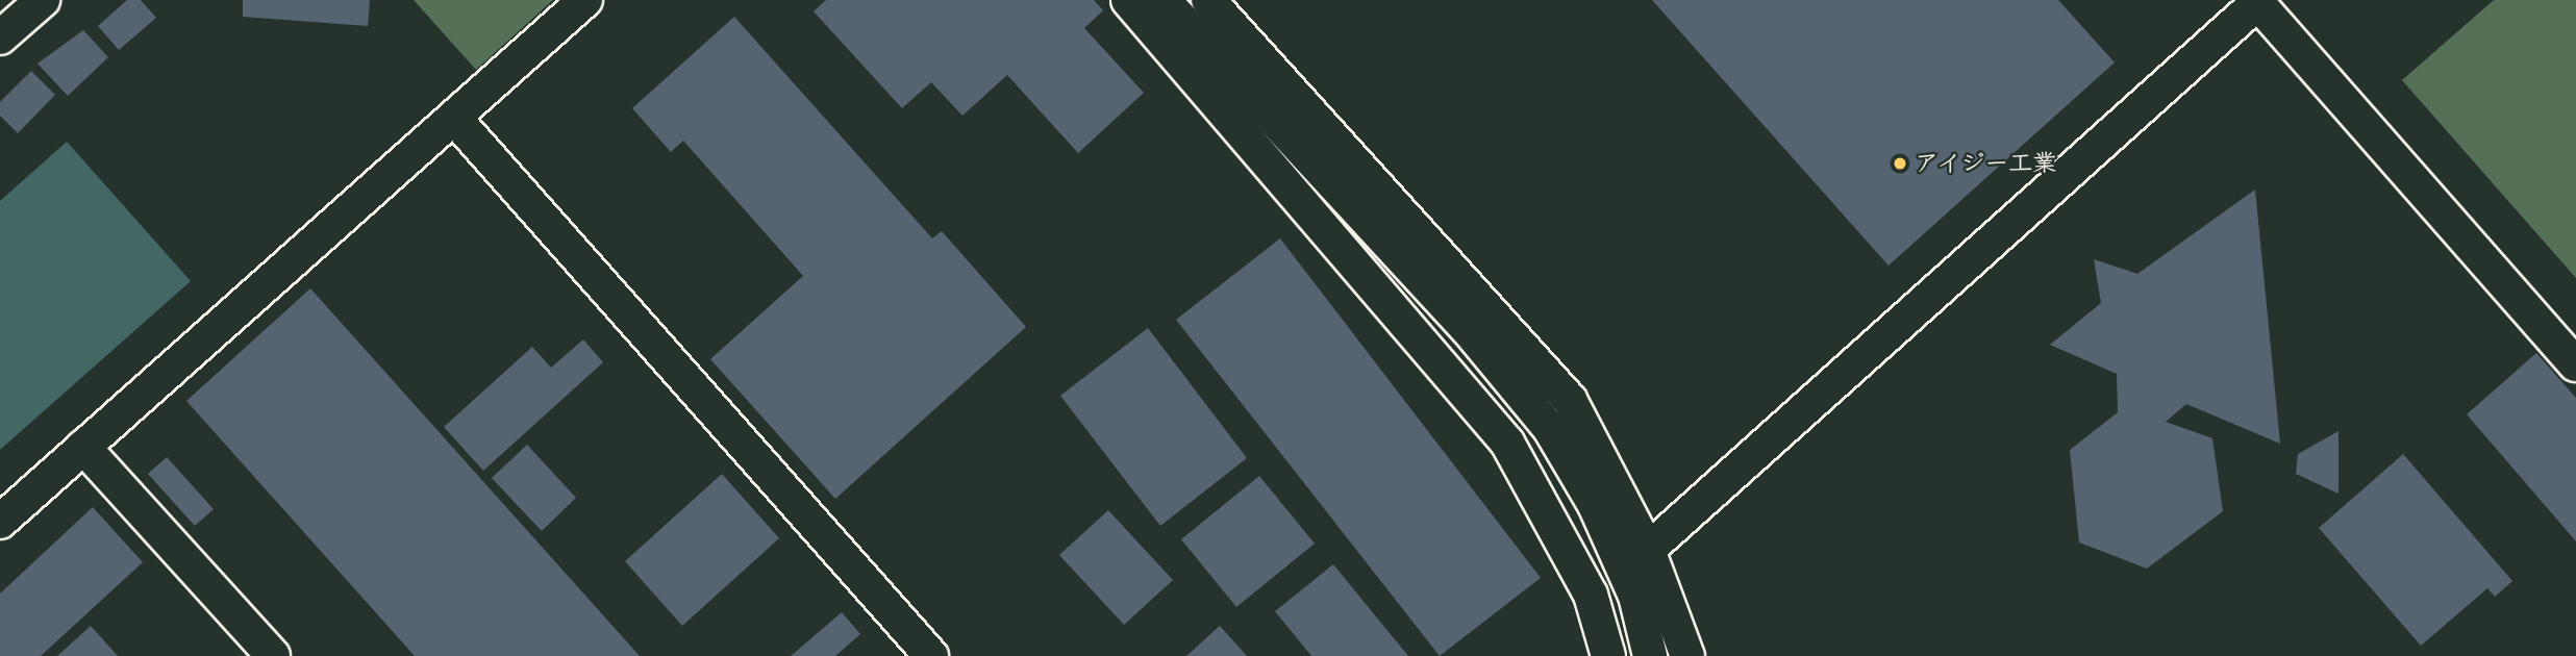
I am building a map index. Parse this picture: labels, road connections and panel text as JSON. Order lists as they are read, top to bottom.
{
  "places": ["アイジー工業"]
}
